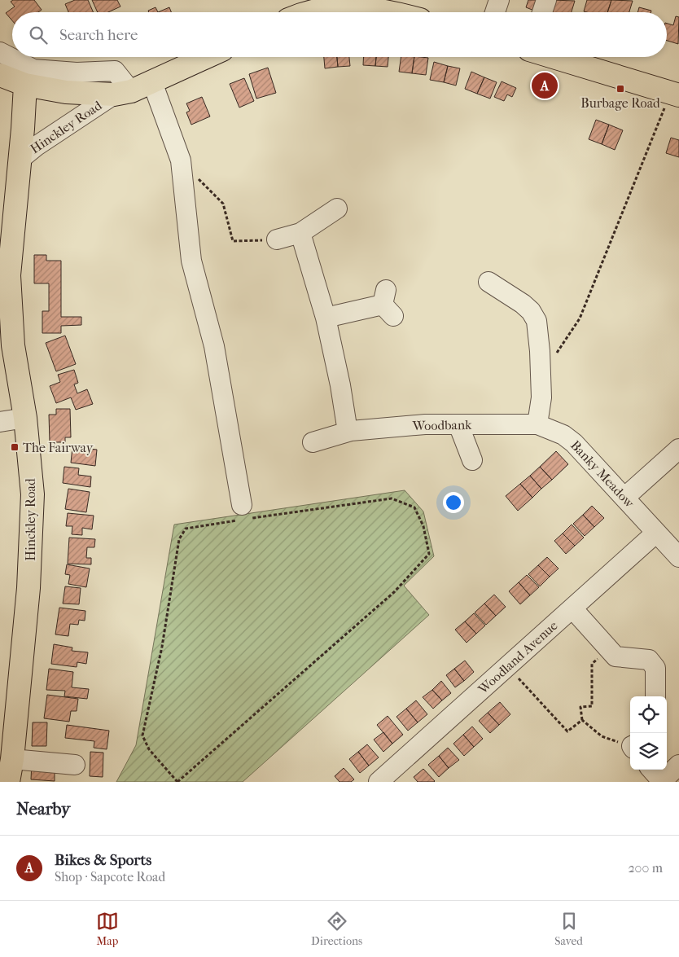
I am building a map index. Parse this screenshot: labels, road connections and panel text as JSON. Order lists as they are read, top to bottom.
{
  "streets": {
    "main road": ["Hinckley Road"],
    "street": ["Woodbank", "Banky Meadow", "Woodland Avenue"]
  },
  "crossings": [
    ["Woodbank", "Banky Meadow"],
    ["Banky Meadow", "Woodland Avenue"]
  ],
  "places": {
    "transit": ["Burbage Road", "The Fairway"]
  },
  "page": {
    "search": "Search here",
    "pins": "A",
    "heading": "Nearby",
    "list": [
      {
        "mark": "A",
        "name": "Bikes & Sports",
        "note": "Shop · Sapcote Road",
        "value": "200 m"
      }
    ],
    "nav": ["Map", "Directions", "Saved"]
  }
}
